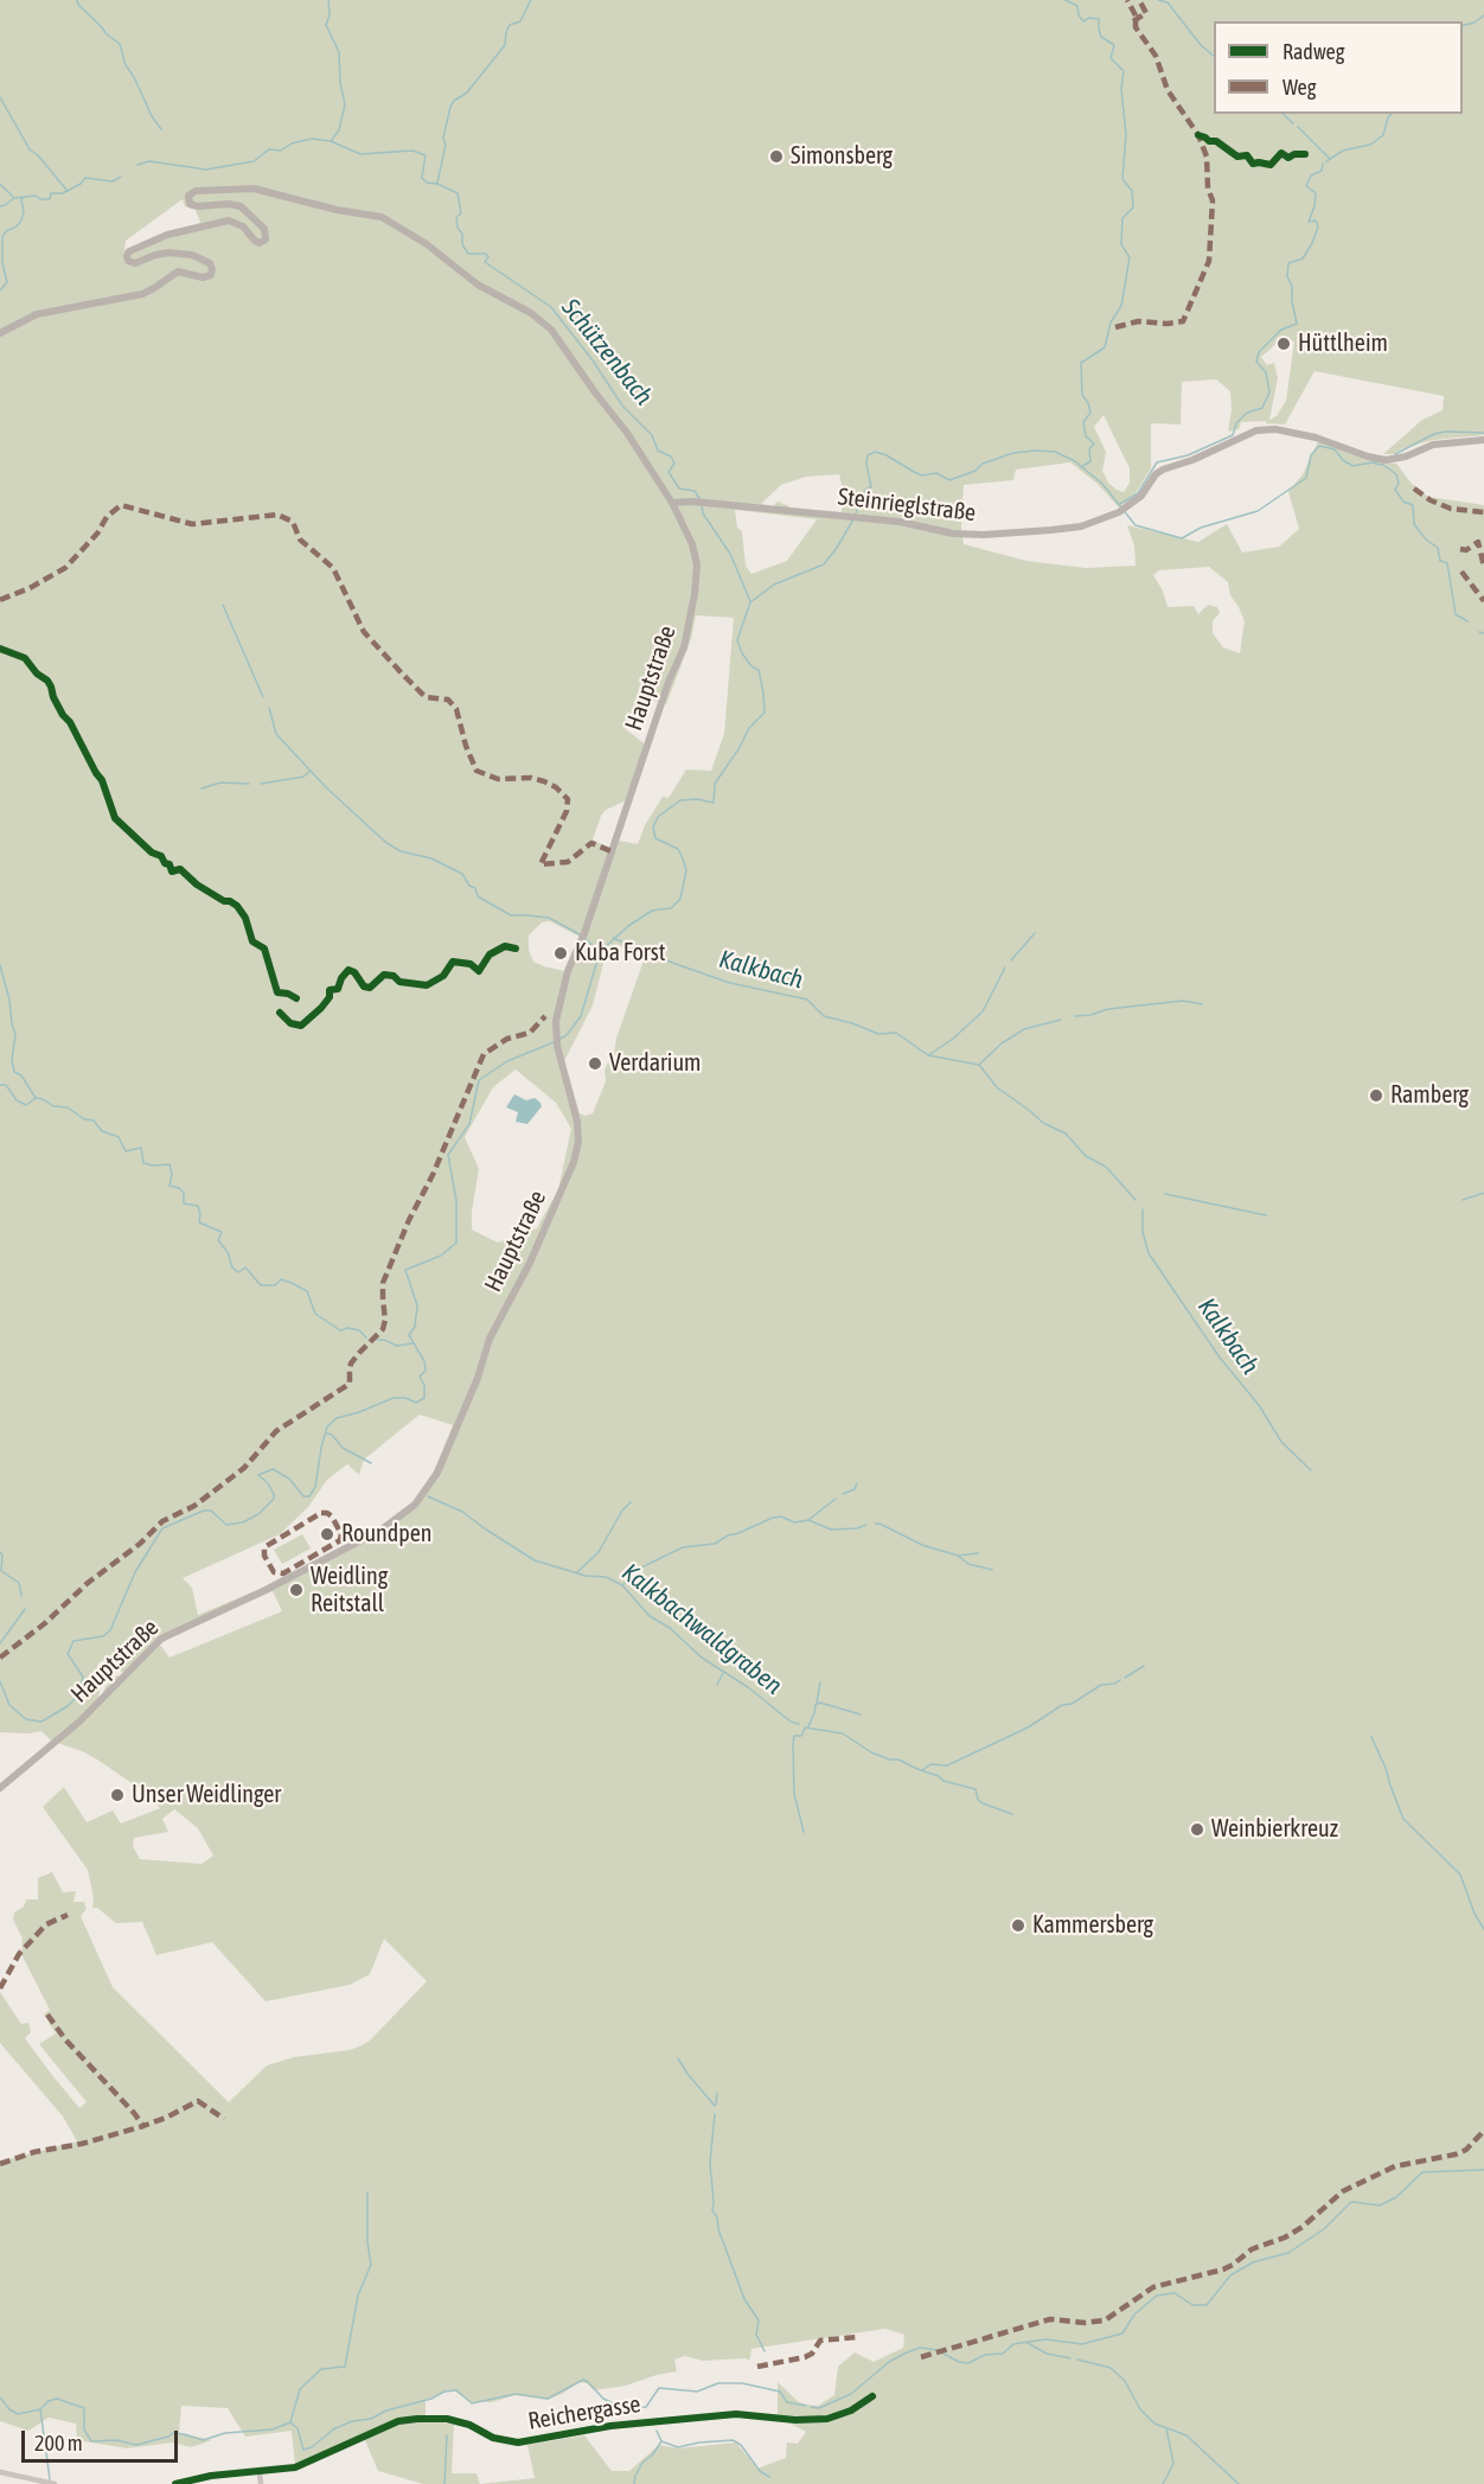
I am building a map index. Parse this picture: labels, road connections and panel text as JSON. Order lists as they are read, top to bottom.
{
  "streets": {
    "main road": ["Steinrieglstraße", "Hauptstraße"],
    "street": ["Reichergasse"]
  },
  "crossings": [
    ["Steinrieglstraße", "Hauptstraße"]
  ],
  "water": ["Schützenbach", "Kalkbach", "Kalkbachwaldgraben"],
  "places": [
    "Simonsberg",
    "Hüttlheim",
    "Kuba Forst",
    "Verdarium",
    "Ramberg",
    "Roundpen",
    "Weidling Reitstall",
    "Unser Weidlinger",
    "Weinbierkreuz",
    "Kammersberg"
  ],
  "legend": ["Radweg", "Weg"],
  "scale_bar": "200 m"
}
